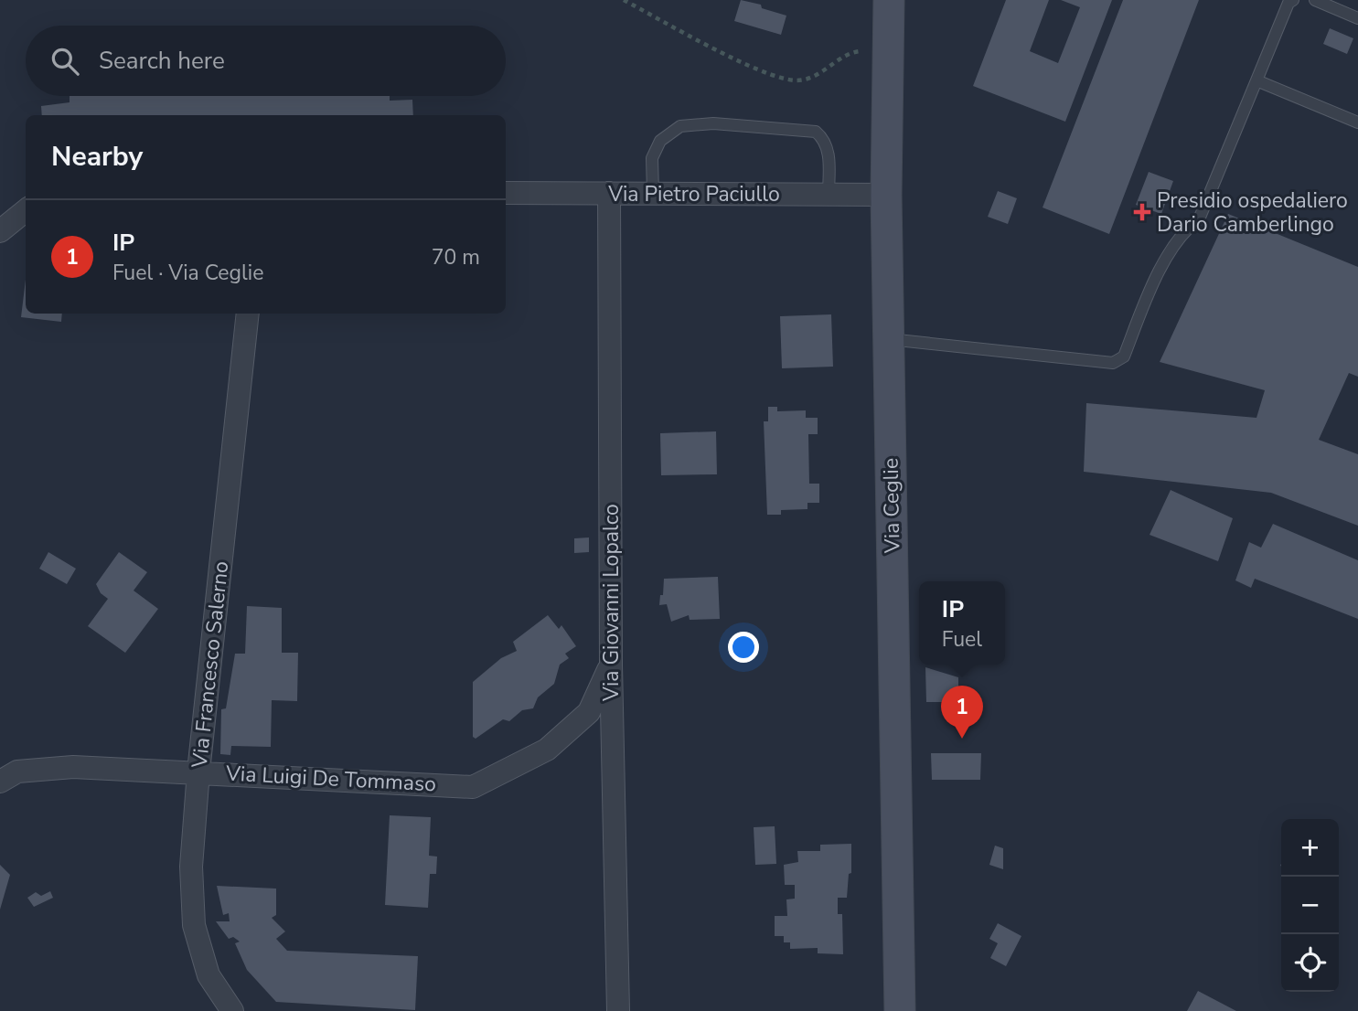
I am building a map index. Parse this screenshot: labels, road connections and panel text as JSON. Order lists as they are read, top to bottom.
{
  "streets": {
    "main road": ["Via Ceglie"],
    "street": [
      "Via Pietro Paciullo",
      "Via Giovanni Lopalco",
      "Via Francesco Salerno",
      "Via Luigi De Tommaso"
    ]
  },
  "crossings": [
    ["Via Pietro Paciullo", "Via Ceglie"],
    ["Via Pietro Paciullo", "Via Giovanni Lopalco"],
    ["Via Giovanni Lopalco", "Via Luigi De Tommaso"],
    ["Via Francesco Salerno", "Via Luigi De Tommaso"]
  ],
  "places": {
    "health": ["Presidio ospedaliero Dario Camberlingo"]
  },
  "page": {
    "search": "Search here",
    "heading": "Nearby",
    "list": [
      {
        "mark": "1",
        "name": "IP",
        "note": "Fuel · Via Ceglie",
        "value": "70 m"
      }
    ],
    "popup": ["IP", "Fuel"],
    "pins": "1",
    "map_buttons": ["+", "−"]
  }
}
